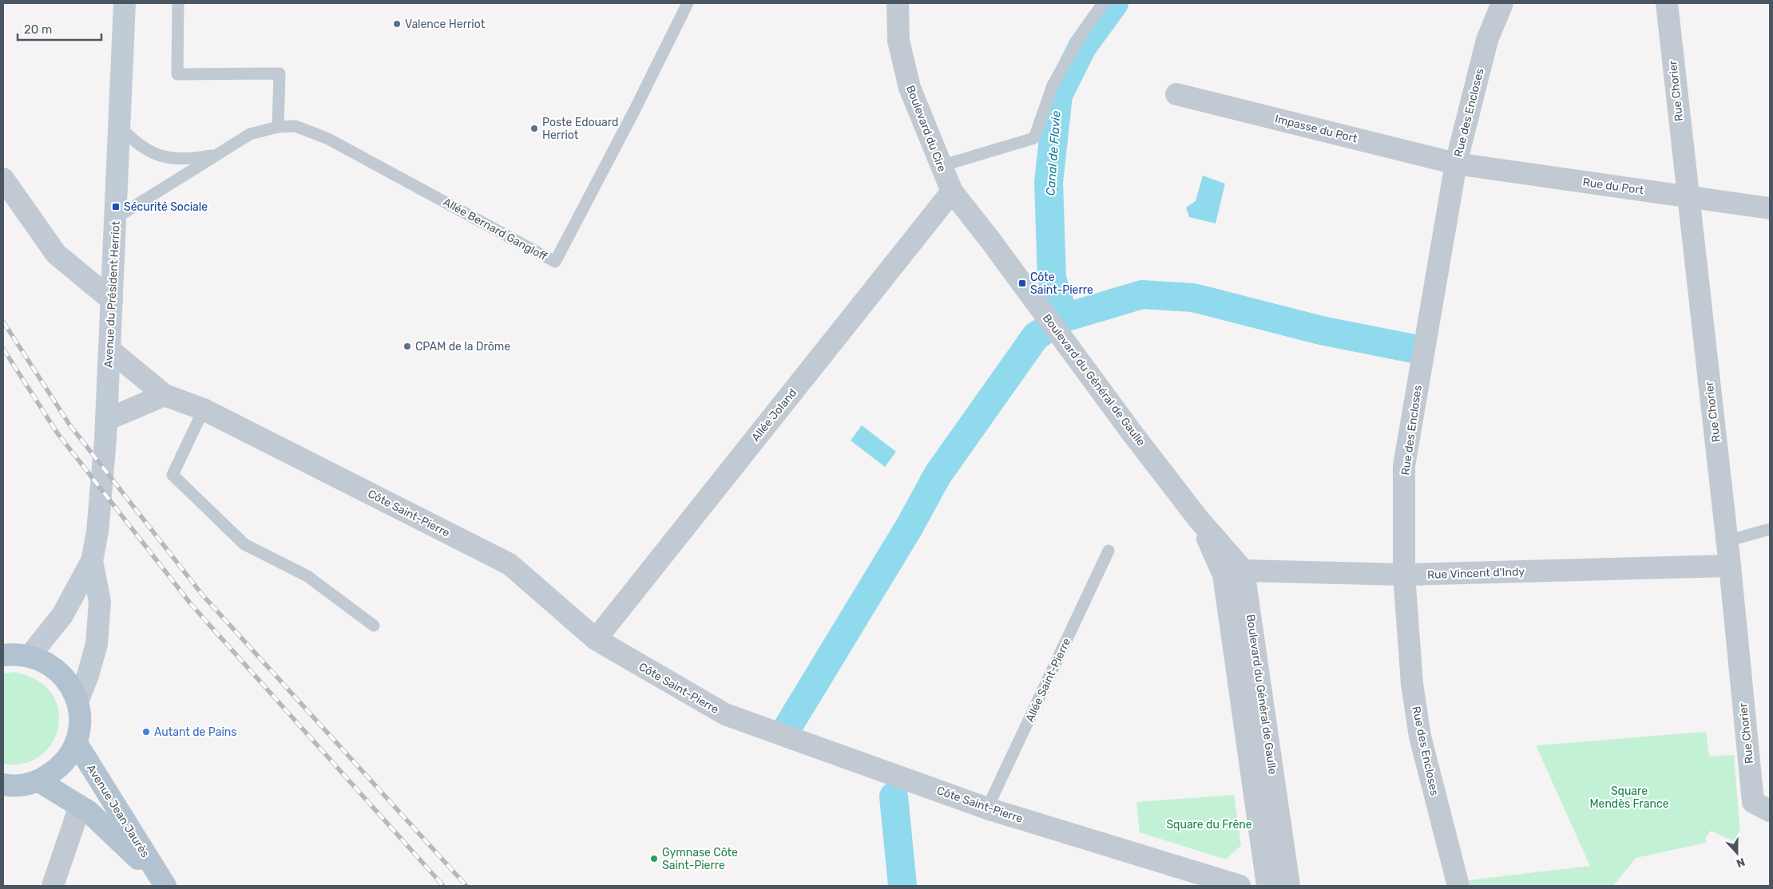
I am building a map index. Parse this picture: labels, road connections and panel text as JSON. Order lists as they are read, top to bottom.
{
  "streets": {
    "main road": ["Avenue du Président Herriot", "Avenue Jean Jaurès"],
    "street": [
      "Rue Chorier",
      "Rue des Encloses",
      "Boulevard du Cire",
      "Impasse du Port",
      "Rue du Port",
      "Boulevard du Général de Gaulle",
      "Allée Joland",
      "Côte Saint-Pierre",
      "Rue Vincent d'Indy"
    ],
    "lane": ["Allée Bernard Gangloff", "Allée Saint-Pierre"]
  },
  "crossings": [
    ["Rue Chorier", "Rue du Port"],
    ["Rue Chorier", "Rue Vincent d'Indy"],
    ["Rue des Encloses", "Impasse du Port"],
    ["Rue des Encloses", "Rue du Port"],
    ["Rue des Encloses", "Rue Vincent d'Indy"],
    ["Boulevard du Cire", "Boulevard du Général de Gaulle"],
    ["Boulevard du Cire", "Allée Joland"],
    ["Impasse du Port", "Rue du Port"],
    ["Allée Bernard Gangloff", "Avenue du Président Herriot"],
    ["Avenue du Président Herriot", "Côte Saint-Pierre"],
    ["Boulevard du Général de Gaulle", "Rue Vincent d'Indy"],
    ["Allée Joland", "Côte Saint-Pierre"],
    ["Côte Saint-Pierre", "Allée Saint-Pierre"]
  ],
  "water": ["Canal de Flavie"],
  "parks": ["Square Mendès France", "Square du Frêne"],
  "places": {
    "other": [
      "Valence Herriot",
      "Poste Edouard Herriot",
      "CPAM de la Drôme",
      "Autant de Pains",
      "Gymnase Côte Saint-Pierre"
    ],
    "transit": ["Sécurité Sociale", "Côte Saint-Pierre"]
  },
  "scale_bar": "20 m",
  "north": "bottom"
}
